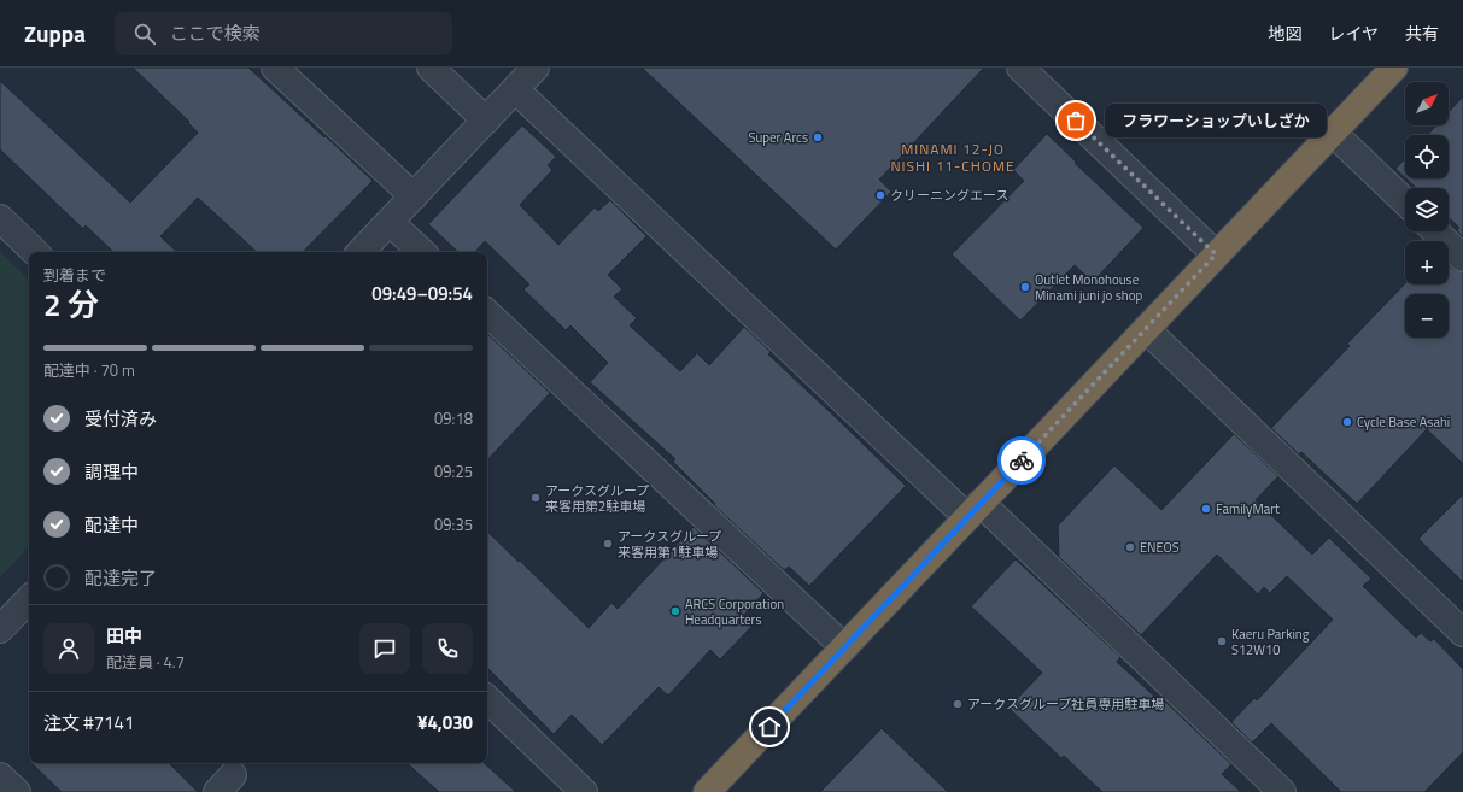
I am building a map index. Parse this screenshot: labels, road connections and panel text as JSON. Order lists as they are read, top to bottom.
{
  "districts": ["MINAMI 12-JO NISHI 11-CHOME"],
  "places": [
    "フラワーショップいしざか",
    "Super Arcs",
    "クリーニングエース",
    "Outlet Monohouse Minami juni jo shop",
    "Cycle Base Asahi",
    "アークスグループ 来客用第2駐車場",
    "FamilyMart",
    "アークスグループ 来客用第1駐車場",
    "ENEOS",
    "ARCS Corporation Headquarters",
    "Kaeru Parking S12W10",
    "アークスグループ社員専用駐車場"
  ],
  "north": "top right",
  "page": {
    "header": "Zuppa",
    "search": "ここで検索",
    "nav": ["地図", "レイヤ", "共有"],
    "map_buttons": ["+", "−"],
    "bubble": "フラワーショップいしざか",
    "heading": ["2 分", "到着まで", "09:49–09:54"],
    "panel": [
      "田中",
      "配達員 · 4.7",
      "注文 #7141",
      "¥4,030"
    ],
    "bar": "配達中 · 70 m",
    "list": [
      ["受付済み", "09:18"],
      ["調理中", "09:25"],
      ["配達中", "09:35"],
      "配達完了"
    ]
  }
}
